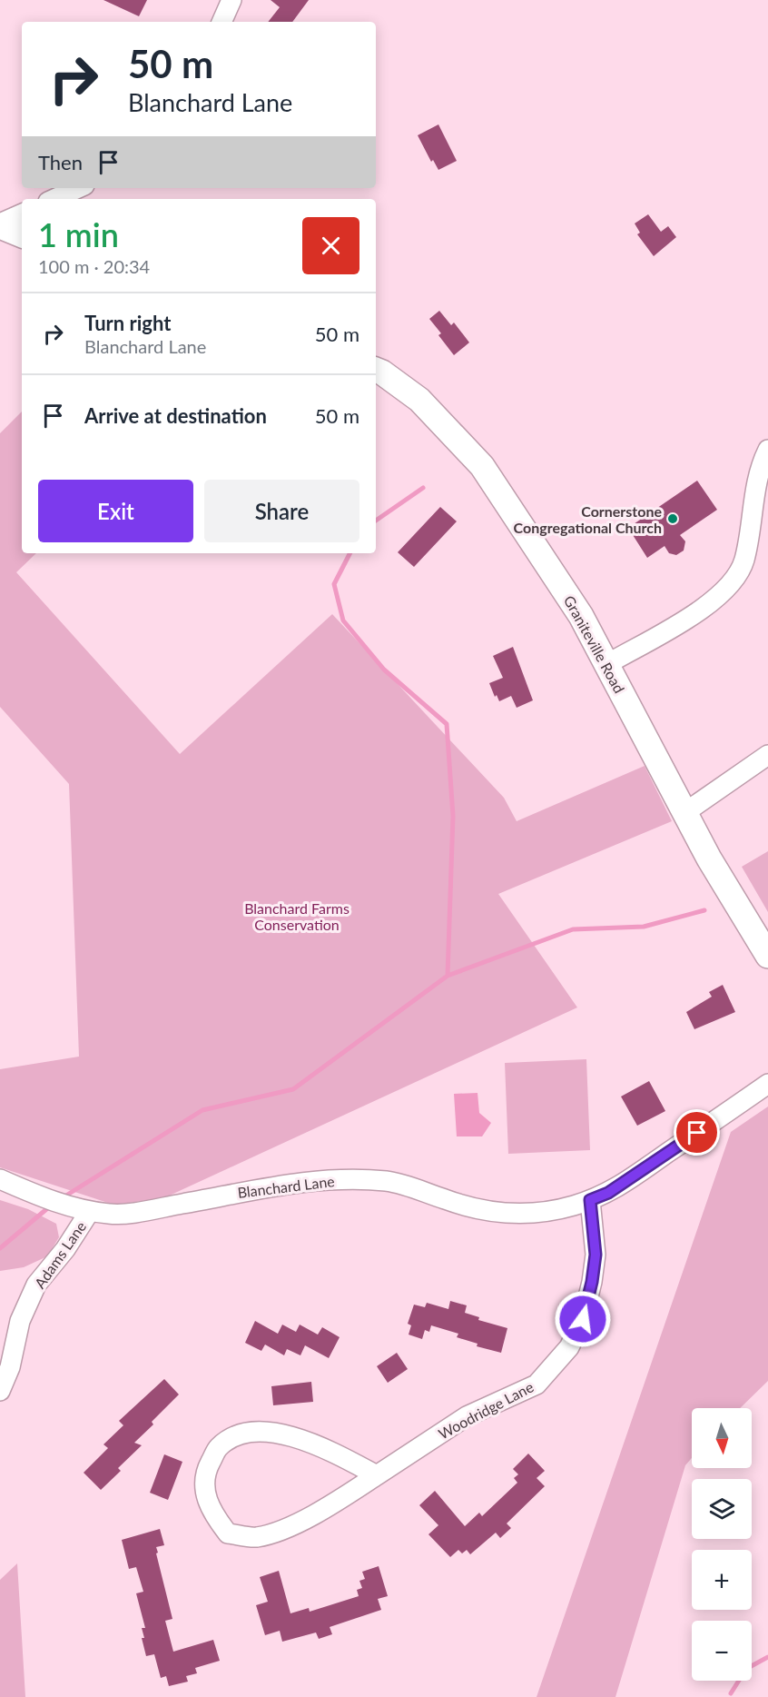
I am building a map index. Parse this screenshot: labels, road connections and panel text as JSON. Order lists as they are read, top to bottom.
{
  "streets": {
    "main road": ["Graniteville Road"],
    "street": ["Blanchard Lane", "Adams Lane", "Woodridge Lane"]
  },
  "crossings": [
    ["Blanchard Lane", "Adams Lane"],
    ["Blanchard Lane", "Woodridge Lane"]
  ],
  "parks": ["Blanchard Farms Conservation"],
  "places": ["Cornerstone Congregational Church"],
  "north": "bottom",
  "page": {
    "turn": ["50 m", "Blanchard Lane"],
    "then": "Then",
    "heading": ["1 min", "100 m · 20:34"],
    "list": [
      {
        "name": "Turn right",
        "note": "Blanchard Lane",
        "value": "50 m"
      },
      {
        "name": "Arrive at destination",
        "value": "50 m"
      }
    ],
    "buttons": ["Exit", "Share"],
    "map_buttons": ["+", "−"]
  }
}
